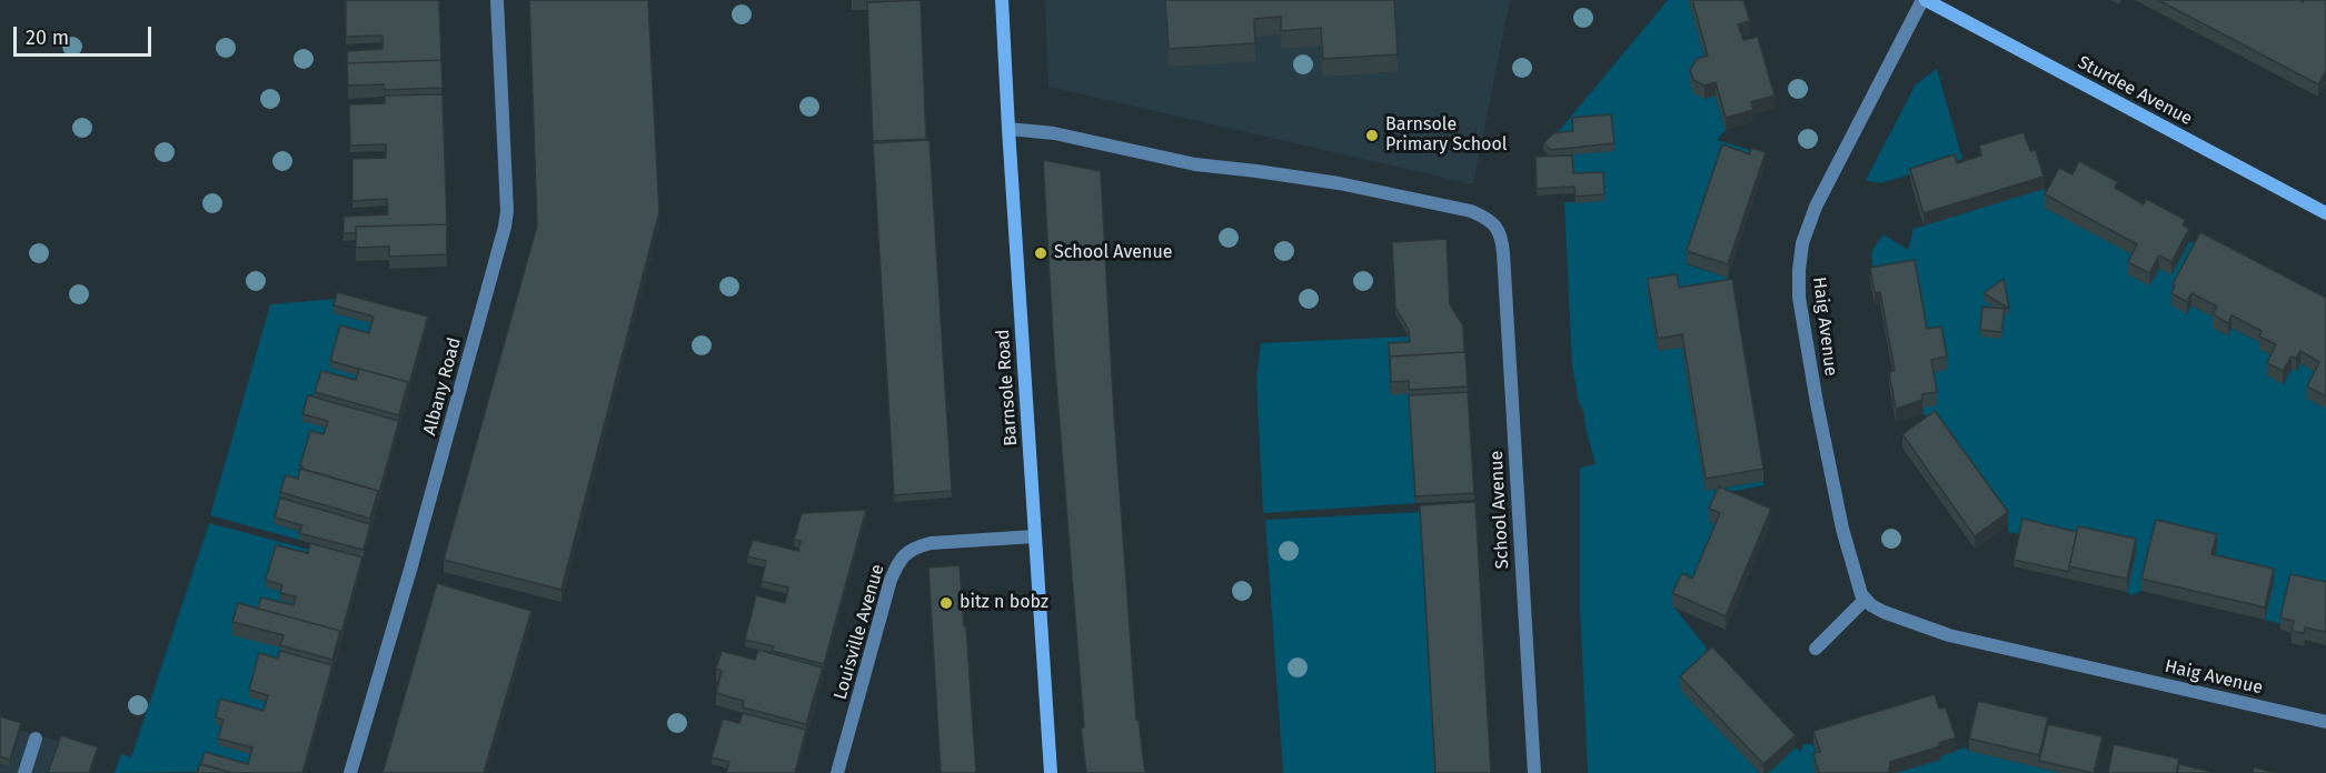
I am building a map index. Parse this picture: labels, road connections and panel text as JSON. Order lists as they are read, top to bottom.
{
  "streets": {
    "street": [
      "Sturdee Avenue",
      "Haig Avenue",
      "Albany Road",
      "Barnsole Road",
      "School Avenue",
      "Louisville Avenue"
    ]
  },
  "crossings": [
    ["Sturdee Avenue", "Haig Avenue"],
    ["Barnsole Road", "School Avenue"],
    ["Barnsole Road", "Louisville Avenue"]
  ],
  "places": ["Barnsole Primary School", "School Avenue", "bitz n bobz"],
  "scale_bar": "20 m"
}
